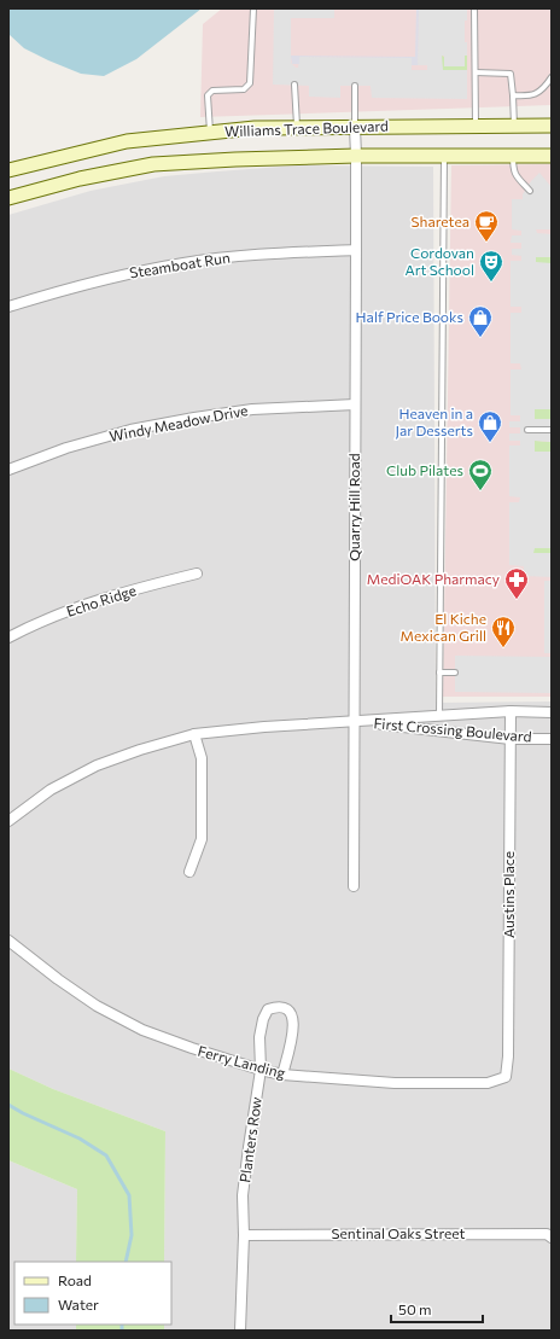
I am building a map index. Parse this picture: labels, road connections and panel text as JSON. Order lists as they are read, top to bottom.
{
  "streets": {
    "main road": ["Williams Trace Boulevard"],
    "street": [
      "Steamboat Run",
      "Windy Meadow Drive",
      "Quarry Hill Road",
      "Echo Ridge",
      "First Crossing Boulevard",
      "Austins Place",
      "Ferry Landing",
      "Planters Row",
      "Sentinal Oaks Street"
    ]
  },
  "crossings": [
    ["Williams Trace Boulevard", "Quarry Hill Road"],
    ["Steamboat Run", "Quarry Hill Road"],
    ["Windy Meadow Drive", "Quarry Hill Road"],
    ["Quarry Hill Road", "First Crossing Boulevard"],
    ["First Crossing Boulevard", "Austins Place"],
    ["Austins Place", "Ferry Landing"],
    ["Ferry Landing", "Planters Row"],
    ["Planters Row", "Sentinal Oaks Street"]
  ],
  "places": {
    "cafe": ["Sharetea"],
    "theatre": ["Cordovan Art School"],
    "shop": ["Half Price Books", "Heaven in a Jar Desserts"],
    "sports": ["Club Pilates"],
    "pharmacy": ["MediOAK Pharmacy"],
    "restaurant": ["El Kiche Mexican Grill"]
  },
  "legend": ["Road", "Water"],
  "scale_bar": "50 m"
}
